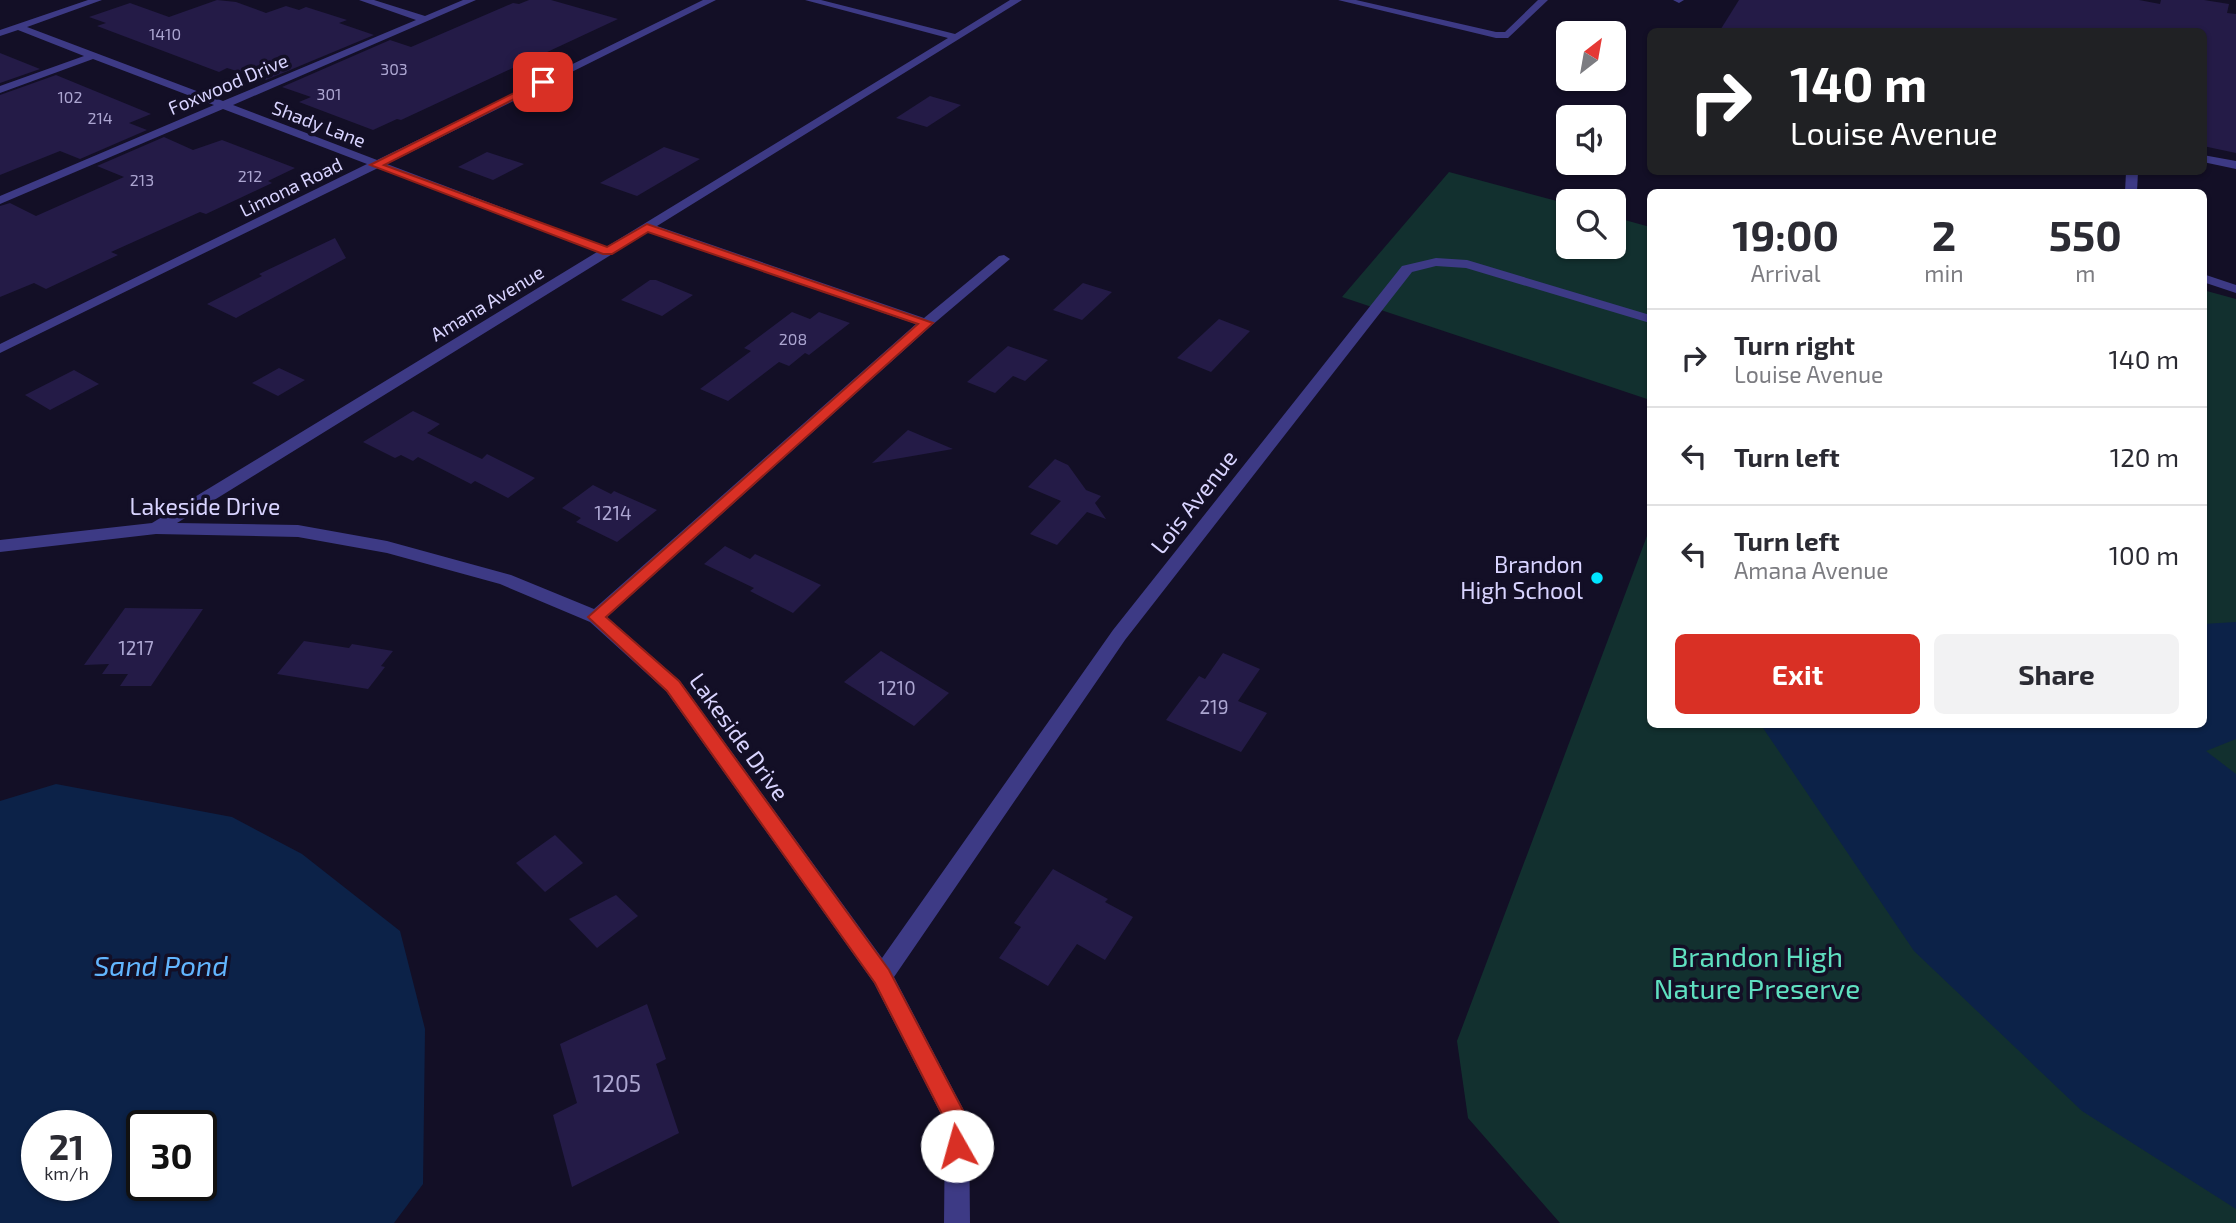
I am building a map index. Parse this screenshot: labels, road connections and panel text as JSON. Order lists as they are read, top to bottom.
{
  "streets": {
    "street": [
      "Foxwood Drive",
      "Shady Lane",
      "Limona Road",
      "Amana Avenue",
      "Lois Avenue",
      "Lakeside Drive"
    ]
  },
  "crossings": [
    ["Foxwood Drive", "Shady Lane"],
    ["Shady Lane", "Limona Road"],
    ["Shady Lane", "Amana Avenue"],
    ["Amana Avenue", "Lakeside Drive"],
    ["Lois Avenue", "Lakeside Drive"]
  ],
  "water": ["Sand Pond"],
  "parks": ["Brandon High Nature Preserve"],
  "places": ["Brandon High School"],
  "house_numbers": [
    "1410",
    "303",
    "301",
    "102",
    "214",
    "212",
    "213",
    "208",
    "1214",
    "1217",
    "1210",
    "219",
    "1205"
  ],
  "north": "top right",
  "page": {
    "turn": ["140 m", "Louise Avenue"],
    "eta": [
      "19:00",
      "Arrival",
      "2",
      "min",
      "550",
      "m"
    ],
    "list": [
      {
        "name": "Turn right",
        "note": "Louise Avenue",
        "value": "140 m"
      },
      {
        "name": "Turn left",
        "value": "120 m"
      },
      {
        "name": "Turn left",
        "note": "Amana Avenue",
        "value": "100 m"
      }
    ],
    "buttons": ["Exit", "Share"],
    "speed": "21 km/h",
    "limit": "30"
  }
}
